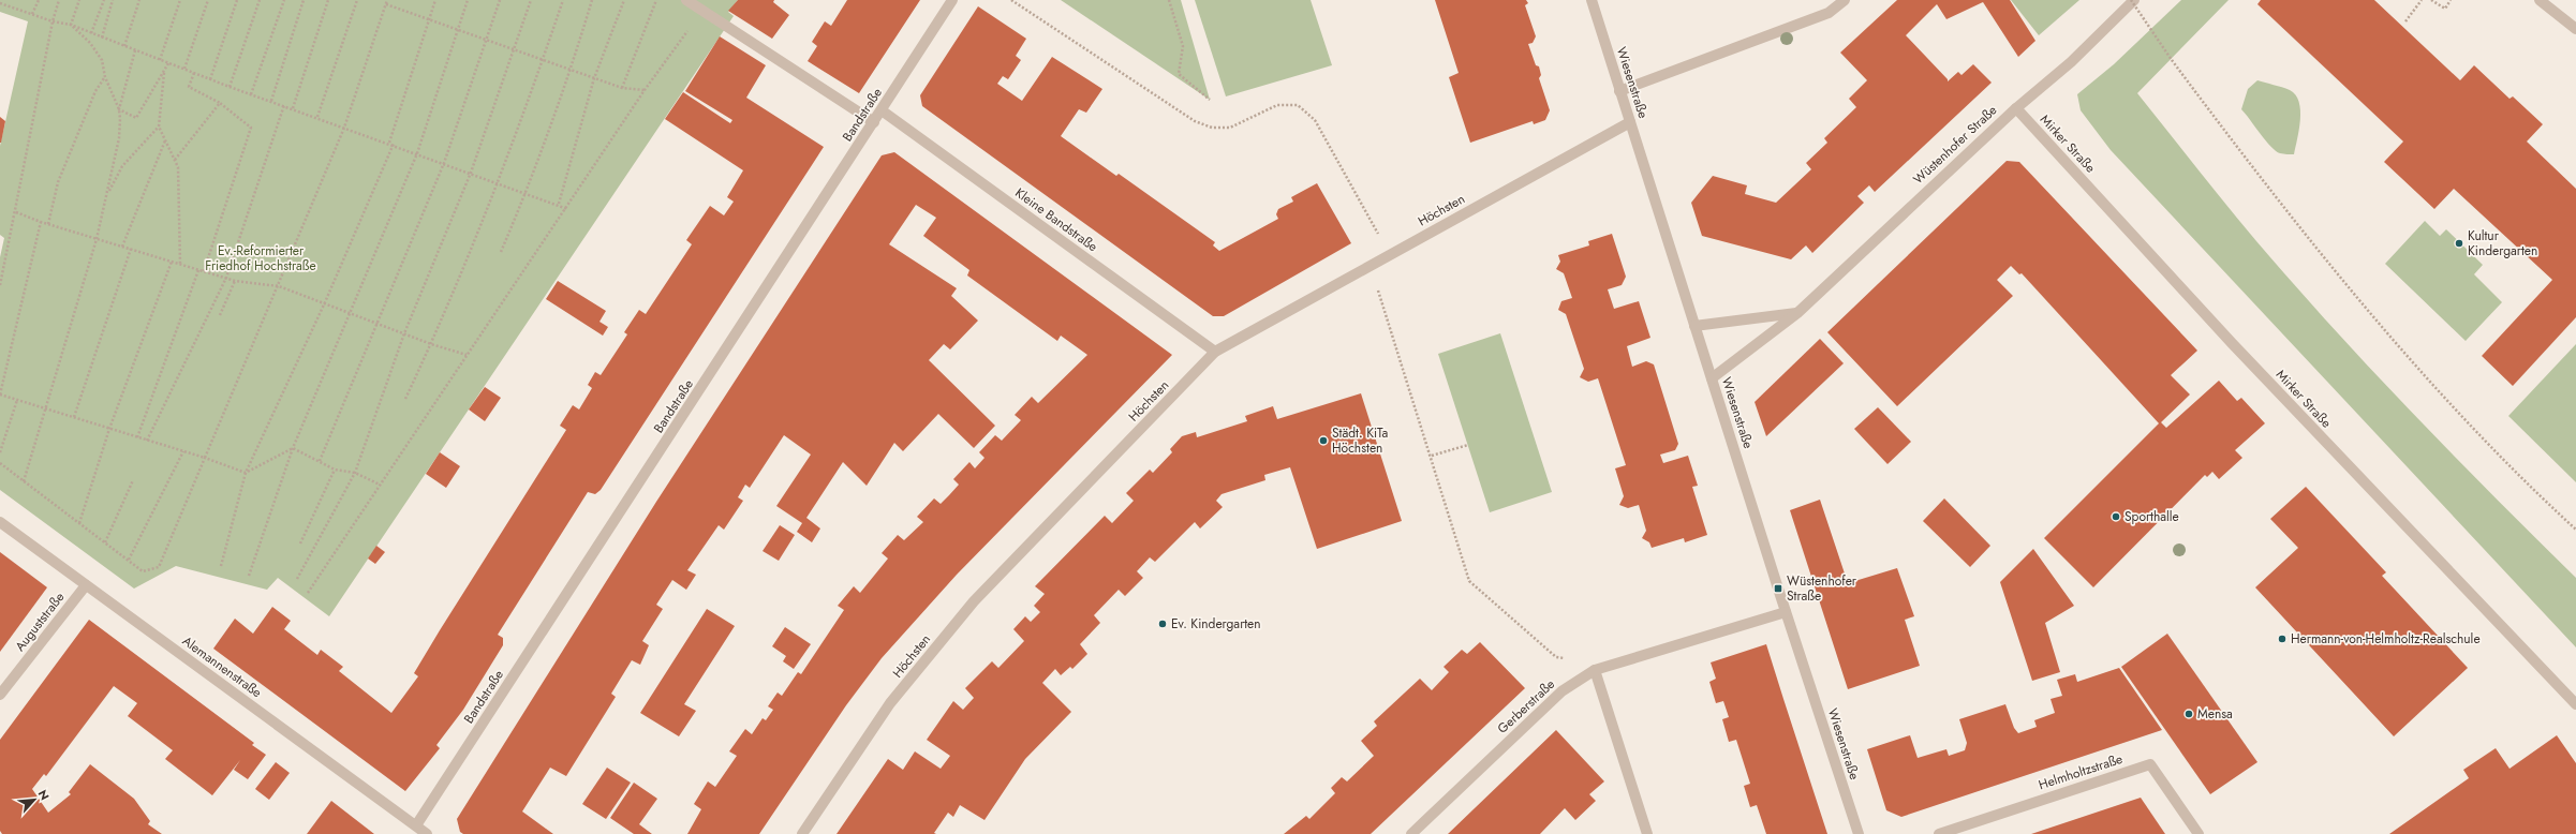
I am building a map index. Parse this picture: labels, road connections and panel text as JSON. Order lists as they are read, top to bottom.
{
  "streets": {
    "street": [
      "Wiesenstraße",
      "Bandstraße",
      "Mirker Straße",
      "Wüstenhofer Straße",
      "Höchsten",
      "Kleine Bandstraße",
      "Auguststraße",
      "Alemannenstraße",
      "Gerberstraße",
      "Helmholtzstraße"
    ]
  },
  "crossings": [
    ["Wiesenstraße", "Wüstenhofer Straße"],
    ["Wiesenstraße", "Höchsten"],
    ["Wiesenstraße", "Gerberstraße"],
    ["Bandstraße", "Kleine Bandstraße"],
    ["Bandstraße", "Alemannenstraße"],
    ["Mirker Straße", "Wüstenhofer Straße"],
    ["Höchsten", "Kleine Bandstraße"],
    ["Auguststraße", "Alemannenstraße"]
  ],
  "parks": ["Ev.-Reformierter Friedhof Hochstraße"],
  "places": {
    "other": [
      "Kultur Kindergarten",
      "Städt. KiTa Höchsten",
      "Sporthalle",
      "Ev. Kindergarten",
      "Hermann-von-Helmholtz-Realschule",
      "Mensa"
    ],
    "transit": ["Wüstenhofer Straße"]
  },
  "north": "top right"
}
